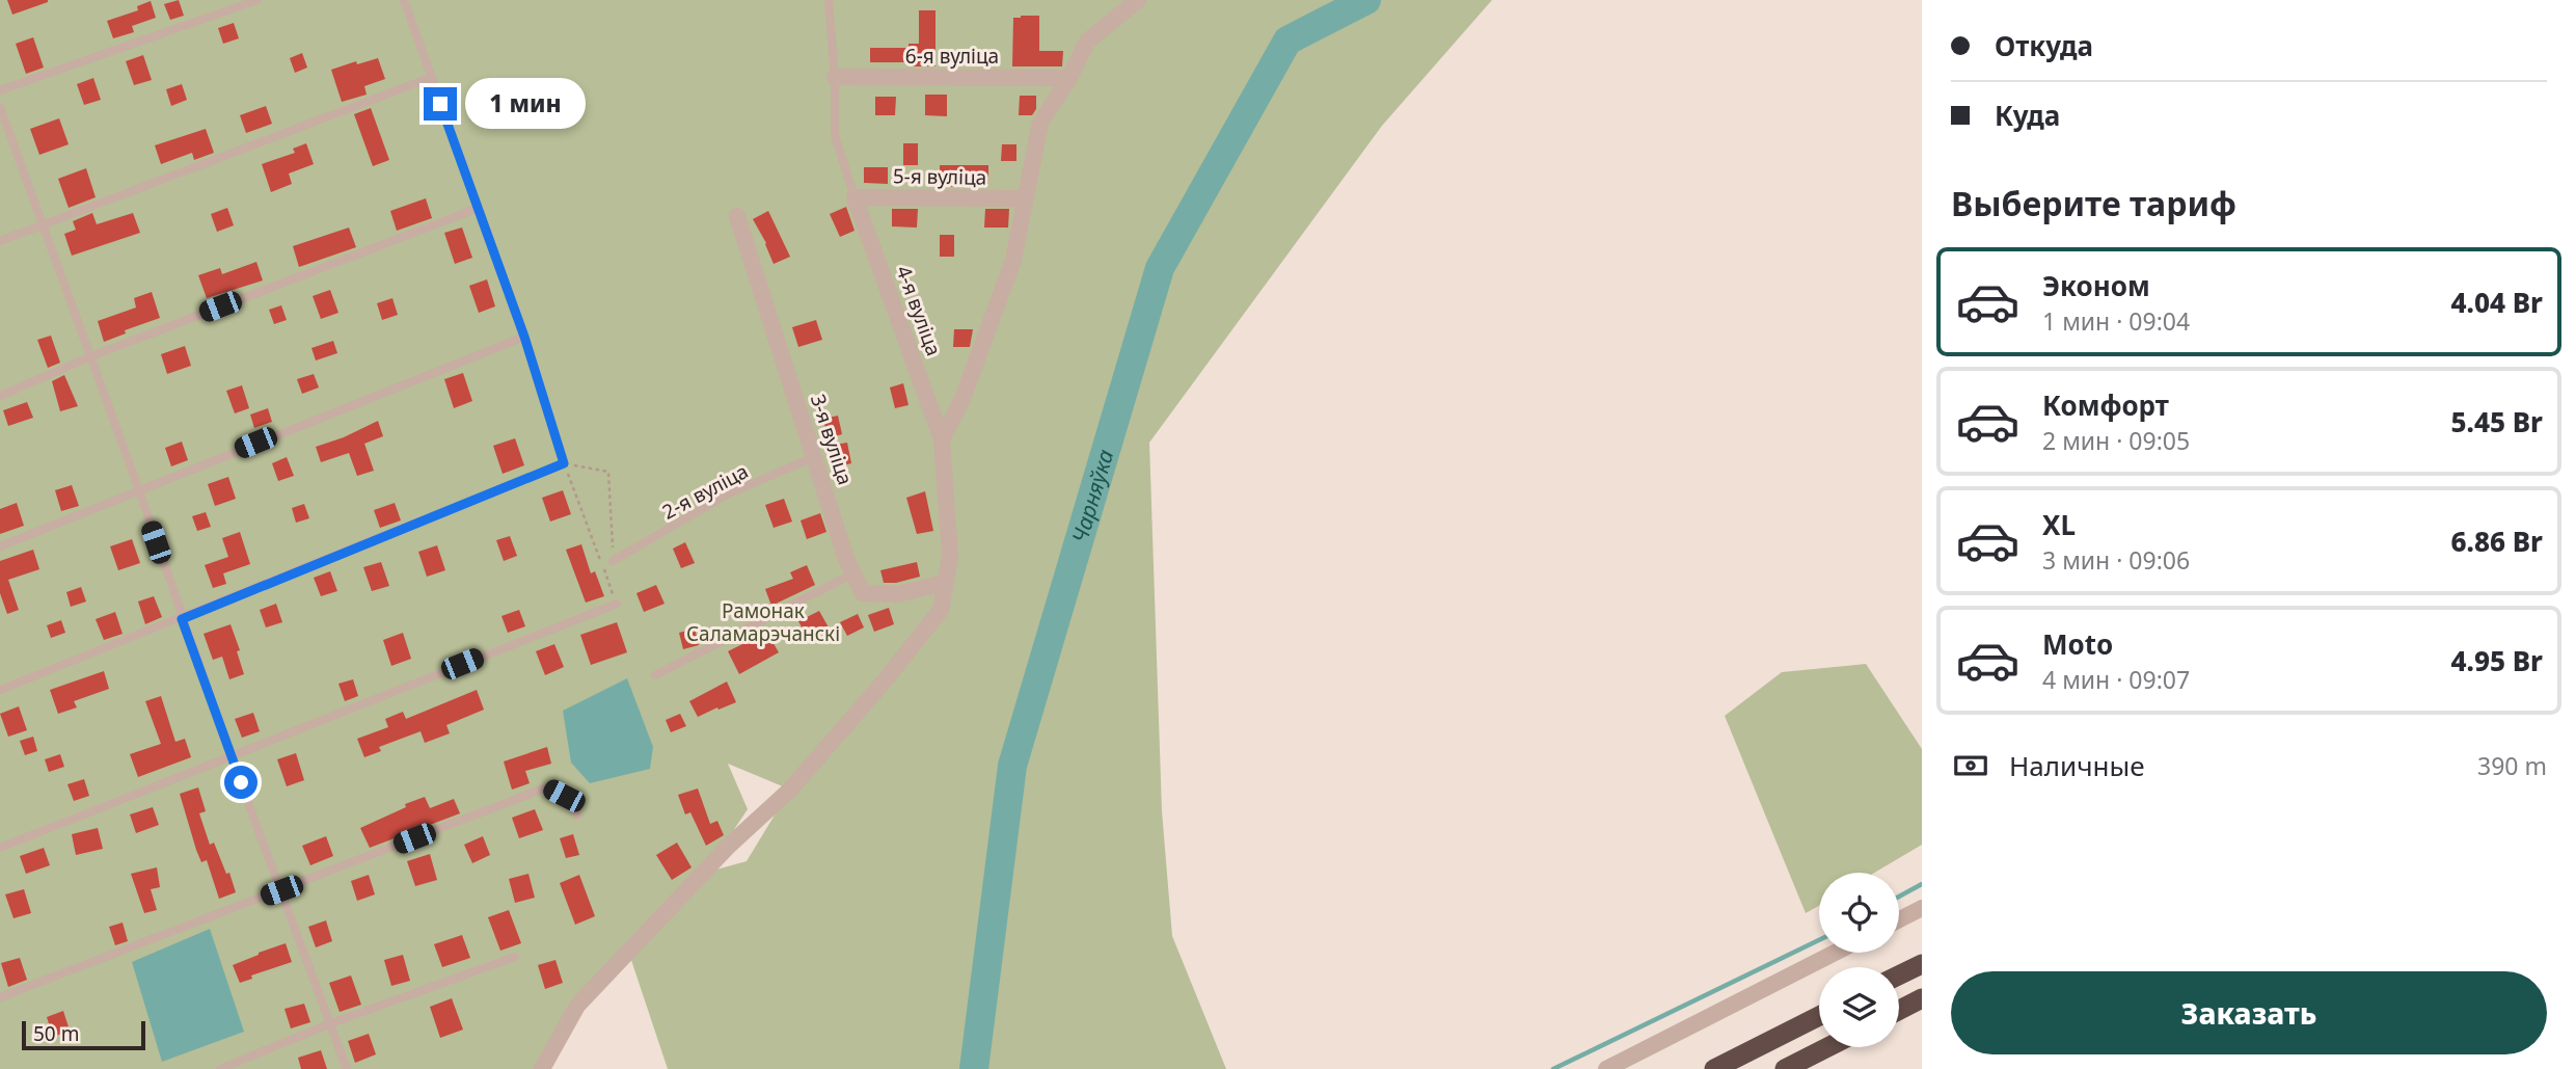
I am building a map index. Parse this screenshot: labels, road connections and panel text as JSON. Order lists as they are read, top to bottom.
{
  "streets": {
    "street": [
      "6-я вуліца",
      "5-я вуліца",
      "4-я вуліца",
      "3-я вуліца"
    ],
    "lane": ["2-я вуліца"]
  },
  "crossings": [
    ["5-я вуліца", "4-я вуліца"],
    ["4-я вуліца", "3-я вуліца"],
    ["3-я вуліца", "2-я вуліца"]
  ],
  "water": ["Чарняўка"],
  "parks": ["Рамонак Саламарэчанскі"],
  "scale_bar": "50 m",
  "page": {
    "banner": ["Откуда", "Куда"],
    "bubble": "1 мин",
    "heading": "Выберите тариф",
    "list": [
      {
        "name": "Эконом",
        "note": "1 мин · 09:04",
        "value": "4.04 Br"
      },
      {
        "name": "Комфорт",
        "note": "2 мин · 09:05",
        "value": "5.45 Br"
      },
      {
        "name": "XL",
        "note": "3 мин · 09:06",
        "value": "6.86 Br"
      },
      {
        "name": "Moto",
        "note": "4 мин · 09:07",
        "value": "4.95 Br"
      }
    ],
    "pay": ["Наличные", "390 m"],
    "buttons": "Заказать",
    "scale": "50 m"
  }
}
